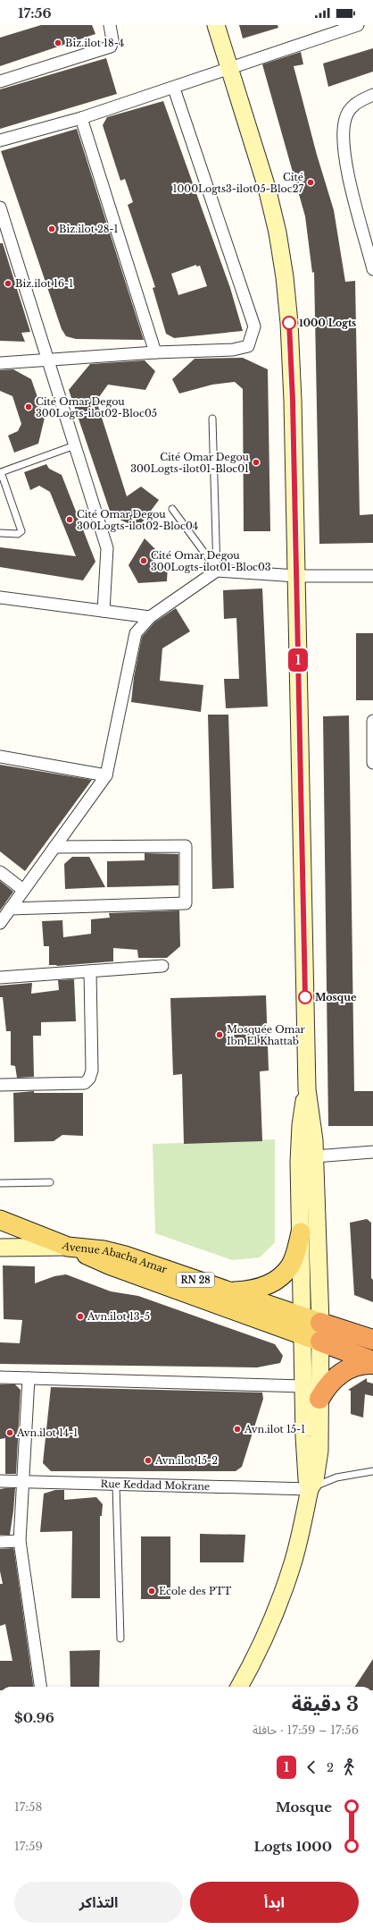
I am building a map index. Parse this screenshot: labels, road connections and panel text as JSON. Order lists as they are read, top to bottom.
{
  "streets": {
    "highway": ["Avenue Abacha Amar", "RN 28"],
    "street": ["Rue Keddad Mokrane"]
  },
  "places": [
    "Biz.ilot 18-4",
    "Cité 1000Logts3-ilot05-Bloc27",
    "Biz.ilot 28-1",
    "Biz.ilot 16-1",
    "1000 Logts",
    "Cité Omar Degou 300Logts-ilot02-Bloc05",
    "Cité Omar Degou 300Logts-ilot01-Bloc01",
    "Cité Omar Degou 300Logts-ilot02-Bloc04",
    "Cité Omar Degou 300Logts-ilot01-Bloc03",
    "Mosque",
    "Mosquée Omar Ibn El Khattab",
    "Avn.ilot 13-5",
    "Avn.ilot 15-1",
    "Avn.ilot 14-1",
    "Avn.ilot 15-2",
    "Ecole des PTT"
  ],
  "lines": ["bus line 1"],
  "page": {
    "status": "17:56",
    "on_map": "1",
    "heading": ["3 دقيقة", "17:56 – 17:59 · حافلة", "$0.96"],
    "legs": ["2", "1"],
    "list": [
      {
        "name": "Mosque",
        "value": "17:58"
      },
      {
        "name": "1000 Logts",
        "value": "17:59"
      }
    ],
    "buttons": ["ابدأ", "التذاكر"]
  }
}
